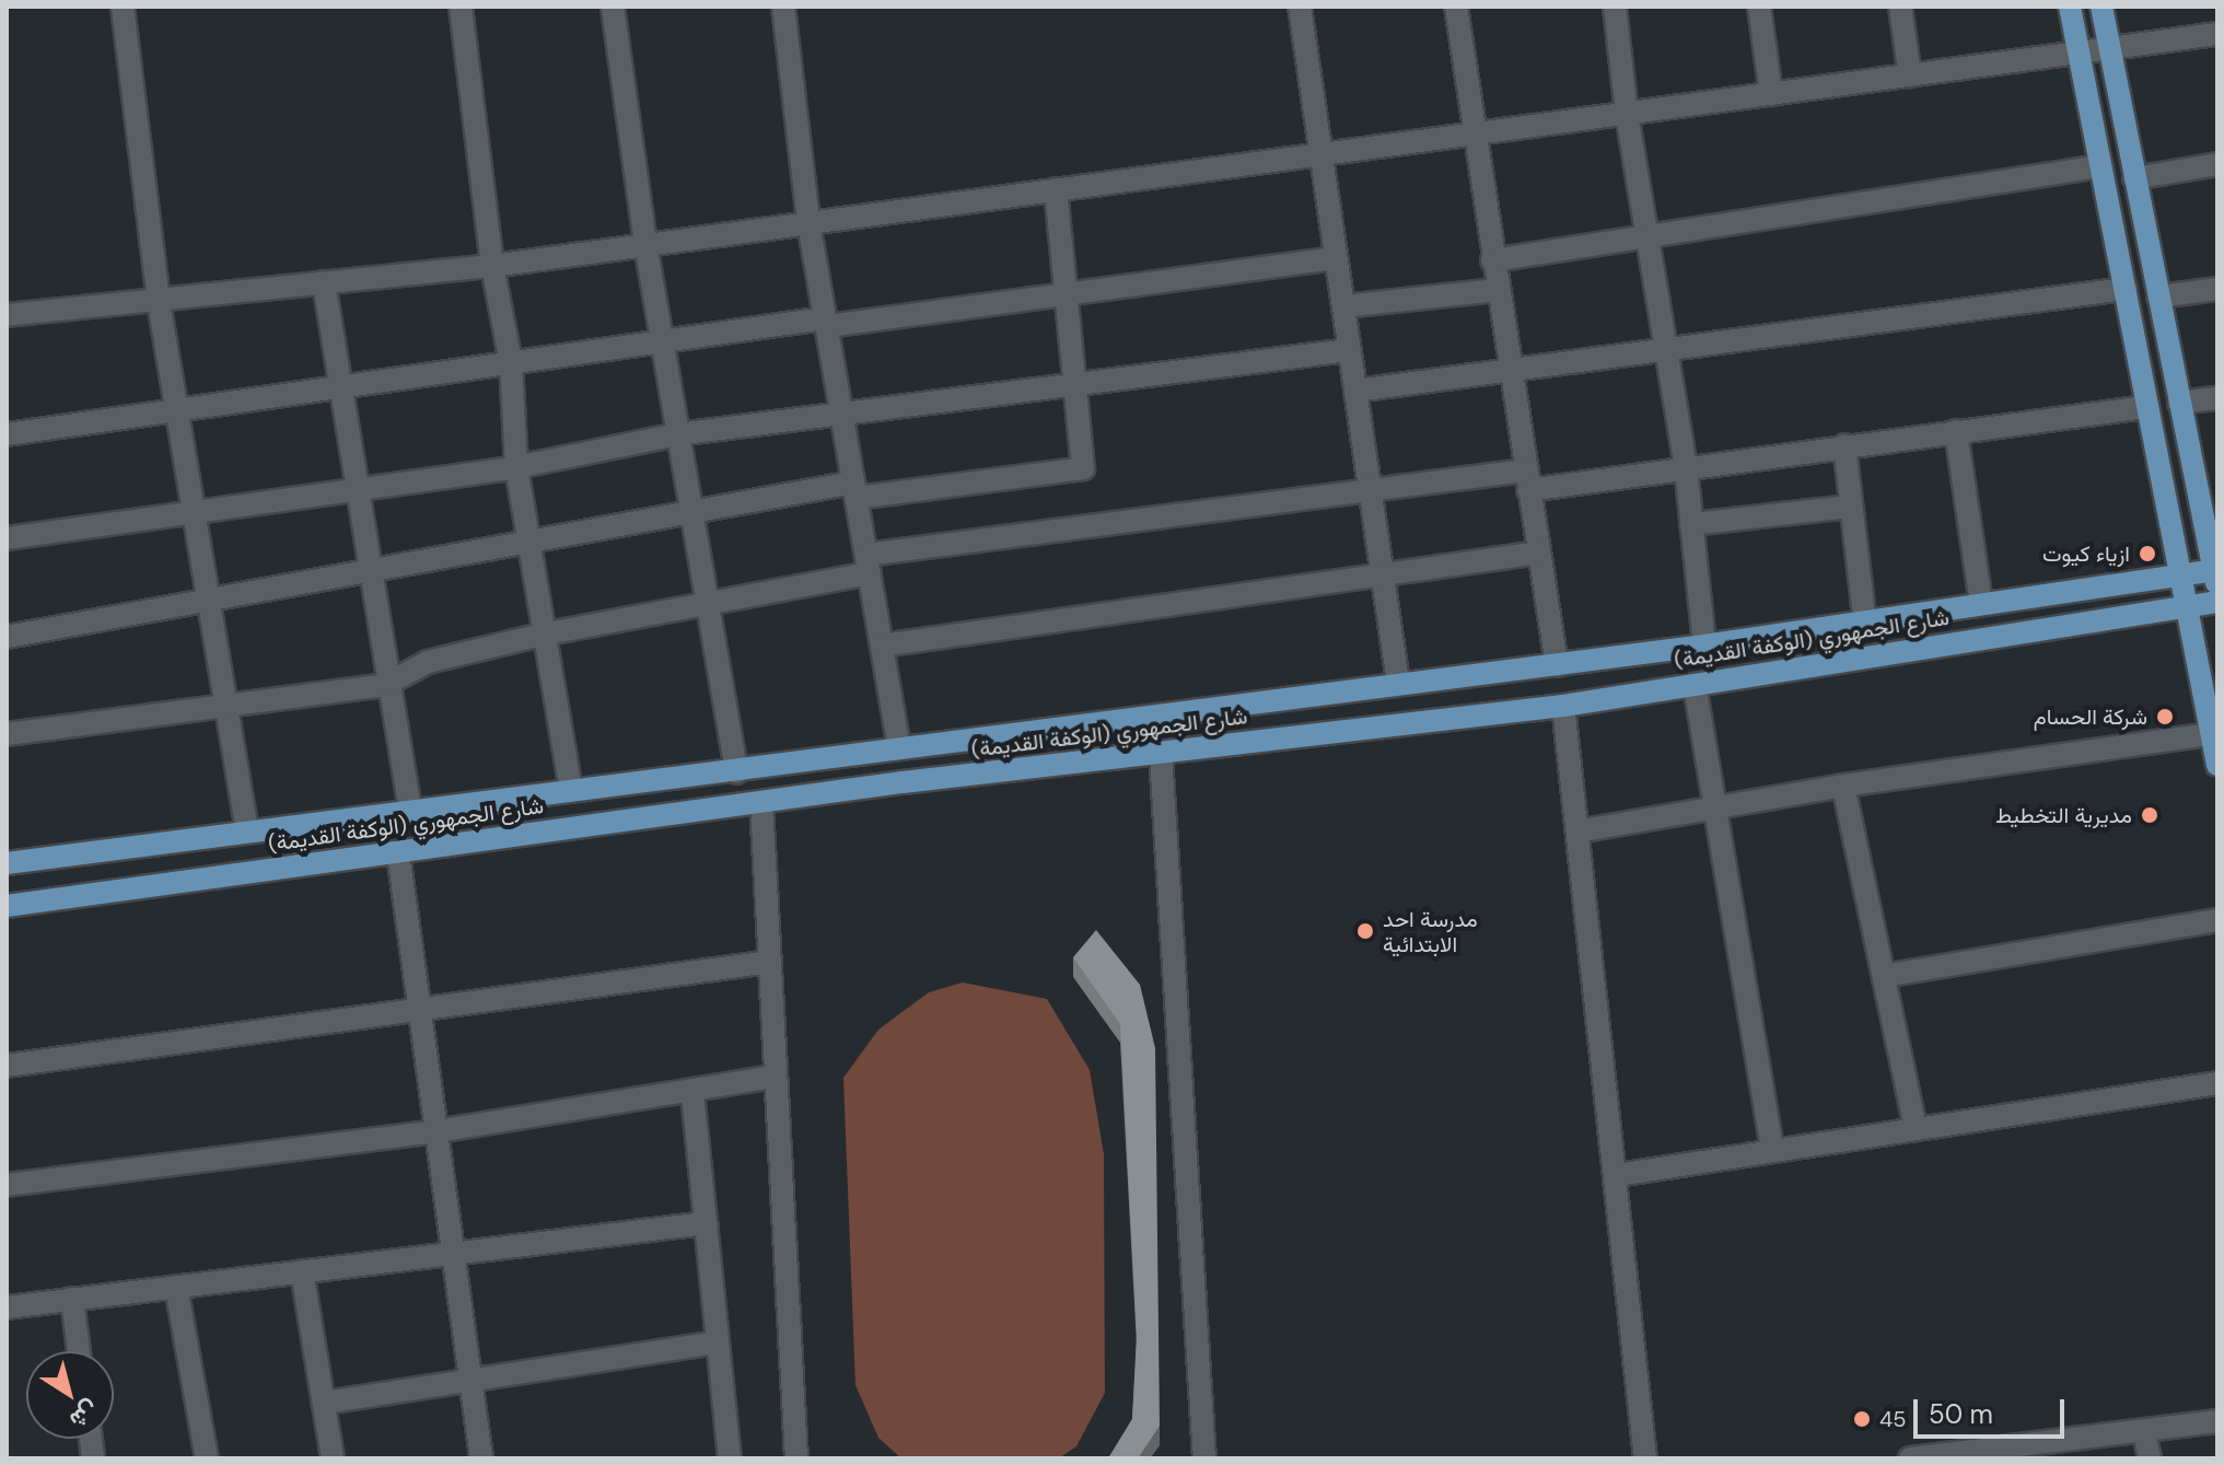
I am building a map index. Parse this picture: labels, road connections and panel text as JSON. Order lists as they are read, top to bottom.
{
  "streets": {
    "main road": ["شارع الجمهوري (الوكفة القديمة)"]
  },
  "places": [
    "ازياء كيوت",
    "شركة الحسام",
    "مديرية التخطيط",
    "مدرسة احد الابتدائية",
    "45"
  ],
  "scale_bar": "50 m",
  "north": "bottom right"
}
